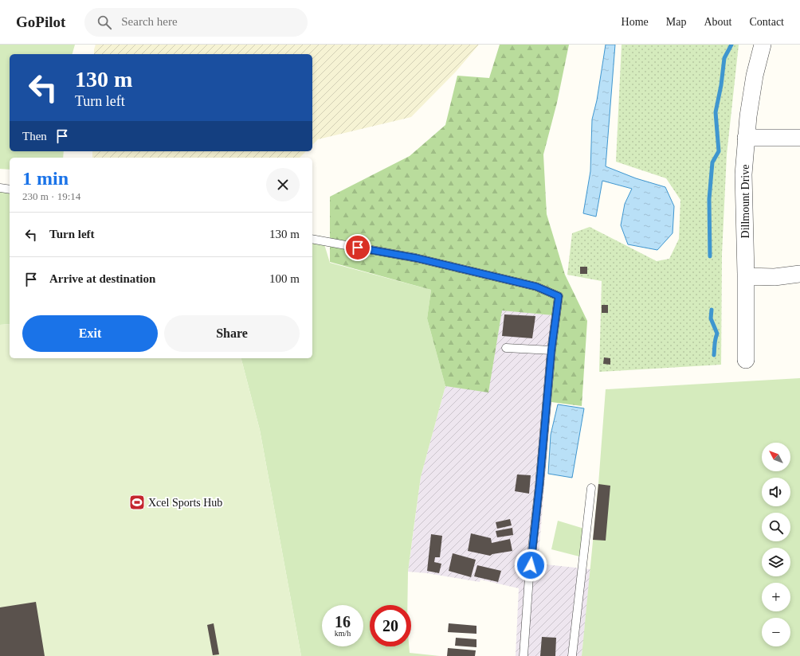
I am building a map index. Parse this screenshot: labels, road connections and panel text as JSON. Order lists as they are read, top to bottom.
{
  "streets": {
    "street": ["Dillmount Drive"]
  },
  "places": {
    "sports": ["Xcel Sports Hub"]
  },
  "north": "top left",
  "page": {
    "header": "GoPilot",
    "search": "Search here",
    "nav": [
      "Home",
      "Map",
      "About",
      "Contact"
    ],
    "turn": ["130 m", "Turn left"],
    "then": "Then",
    "heading": ["1 min", "230 m · 19:14"],
    "list": [
      {
        "name": "Turn left",
        "value": "130 m"
      },
      {
        "name": "Arrive at destination",
        "value": "100 m"
      }
    ],
    "buttons": ["Exit", "Share"],
    "map_buttons": ["+", "−"],
    "speed": "16 km/h",
    "limit": "20"
  }
}
